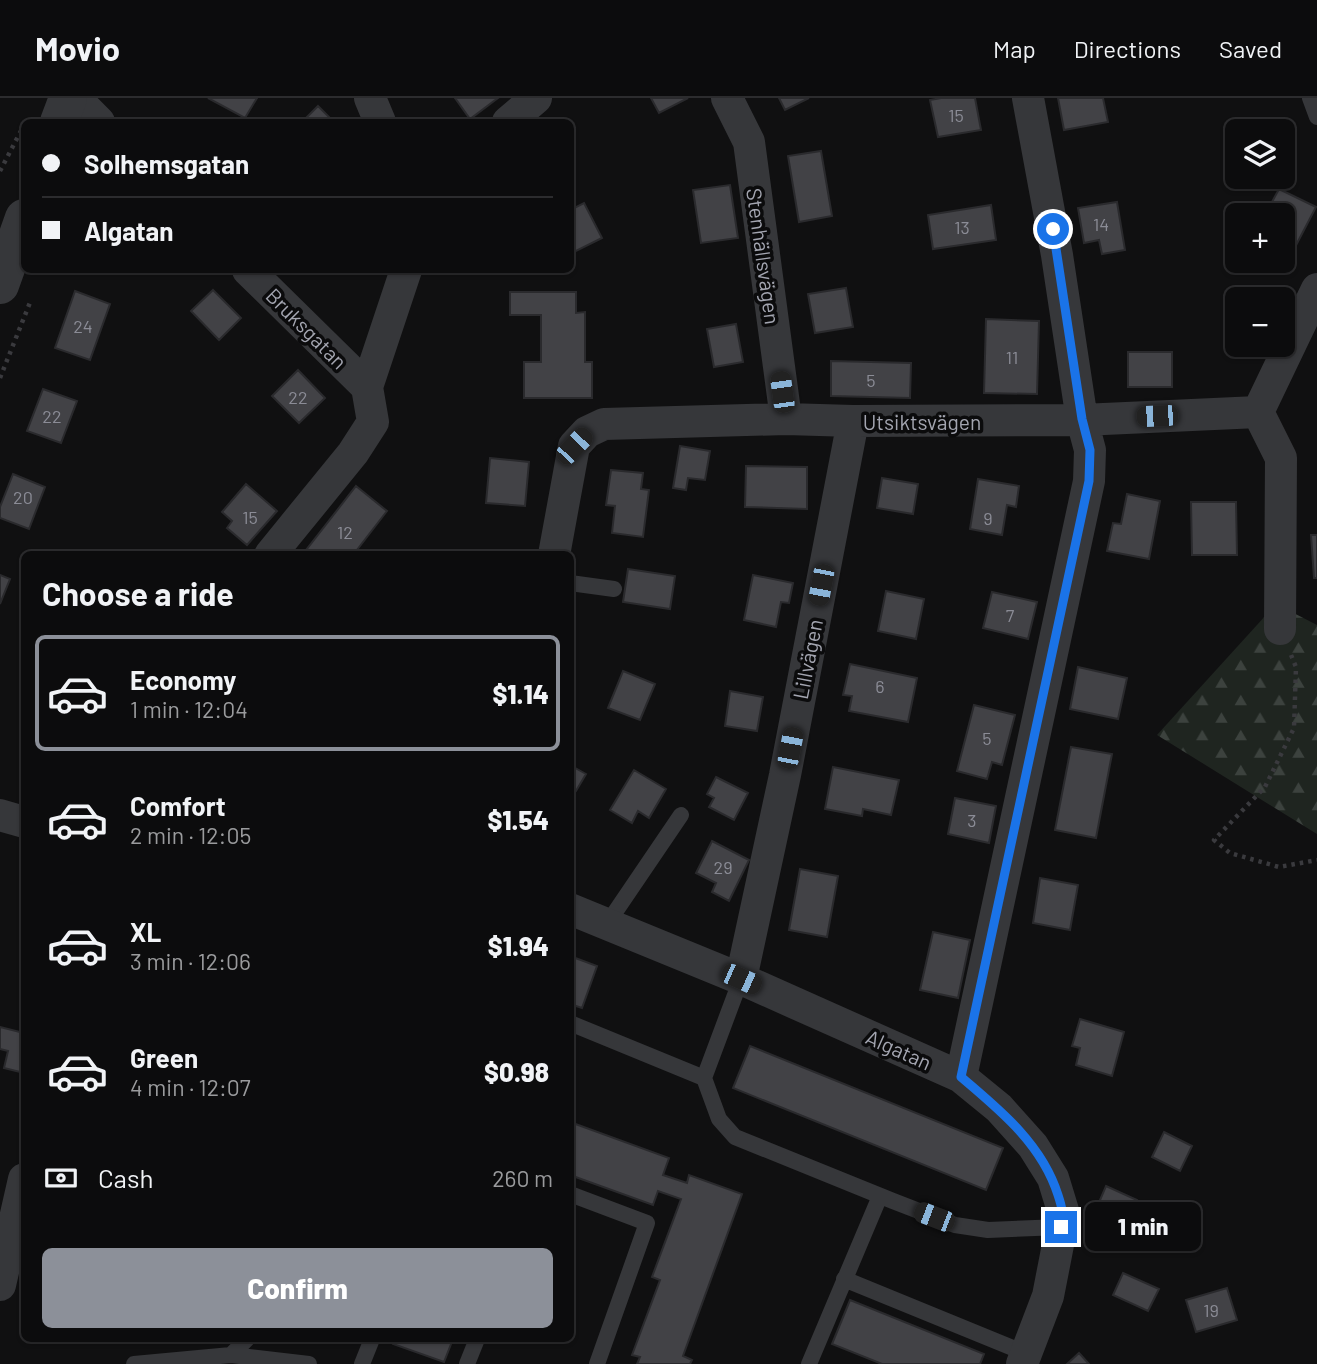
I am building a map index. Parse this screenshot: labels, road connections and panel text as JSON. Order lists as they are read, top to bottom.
{
  "streets": {
    "street": [
      "Stenhällsvägen",
      "Bruksgatan",
      "Utsiktsvägen",
      "Lillvägen",
      "Algatan"
    ]
  },
  "crossings": [
    ["Stenhällsvägen", "Utsiktsvägen"],
    ["Utsiktsvägen", "Lillvägen"],
    ["Lillvägen", "Algatan"]
  ],
  "house_numbers": [
    "15",
    "14",
    "13",
    "24",
    "11",
    "5",
    "22",
    "22",
    "20",
    "15",
    "9",
    "12",
    "7",
    "6",
    "5",
    "3",
    "29",
    "19"
  ],
  "page": {
    "header": "Movio",
    "nav": ["Map", "Directions", "Saved"],
    "map_buttons": ["+", "−"],
    "banner": ["Solhemsgatan", "Algatan"],
    "heading": "Choose a ride",
    "list": [
      {
        "name": "Economy",
        "note": "1 min · 12:04",
        "value": "$1.14"
      },
      {
        "name": "Comfort",
        "note": "2 min · 12:05",
        "value": "$1.54"
      },
      {
        "name": "XL",
        "note": "3 min · 12:06",
        "value": "$1.94"
      },
      {
        "name": "Green",
        "note": "4 min · 12:07",
        "value": "$0.98"
      }
    ],
    "pay": ["Cash", "260 m"],
    "bubble": "1 min",
    "buttons": "Confirm"
  }
}
